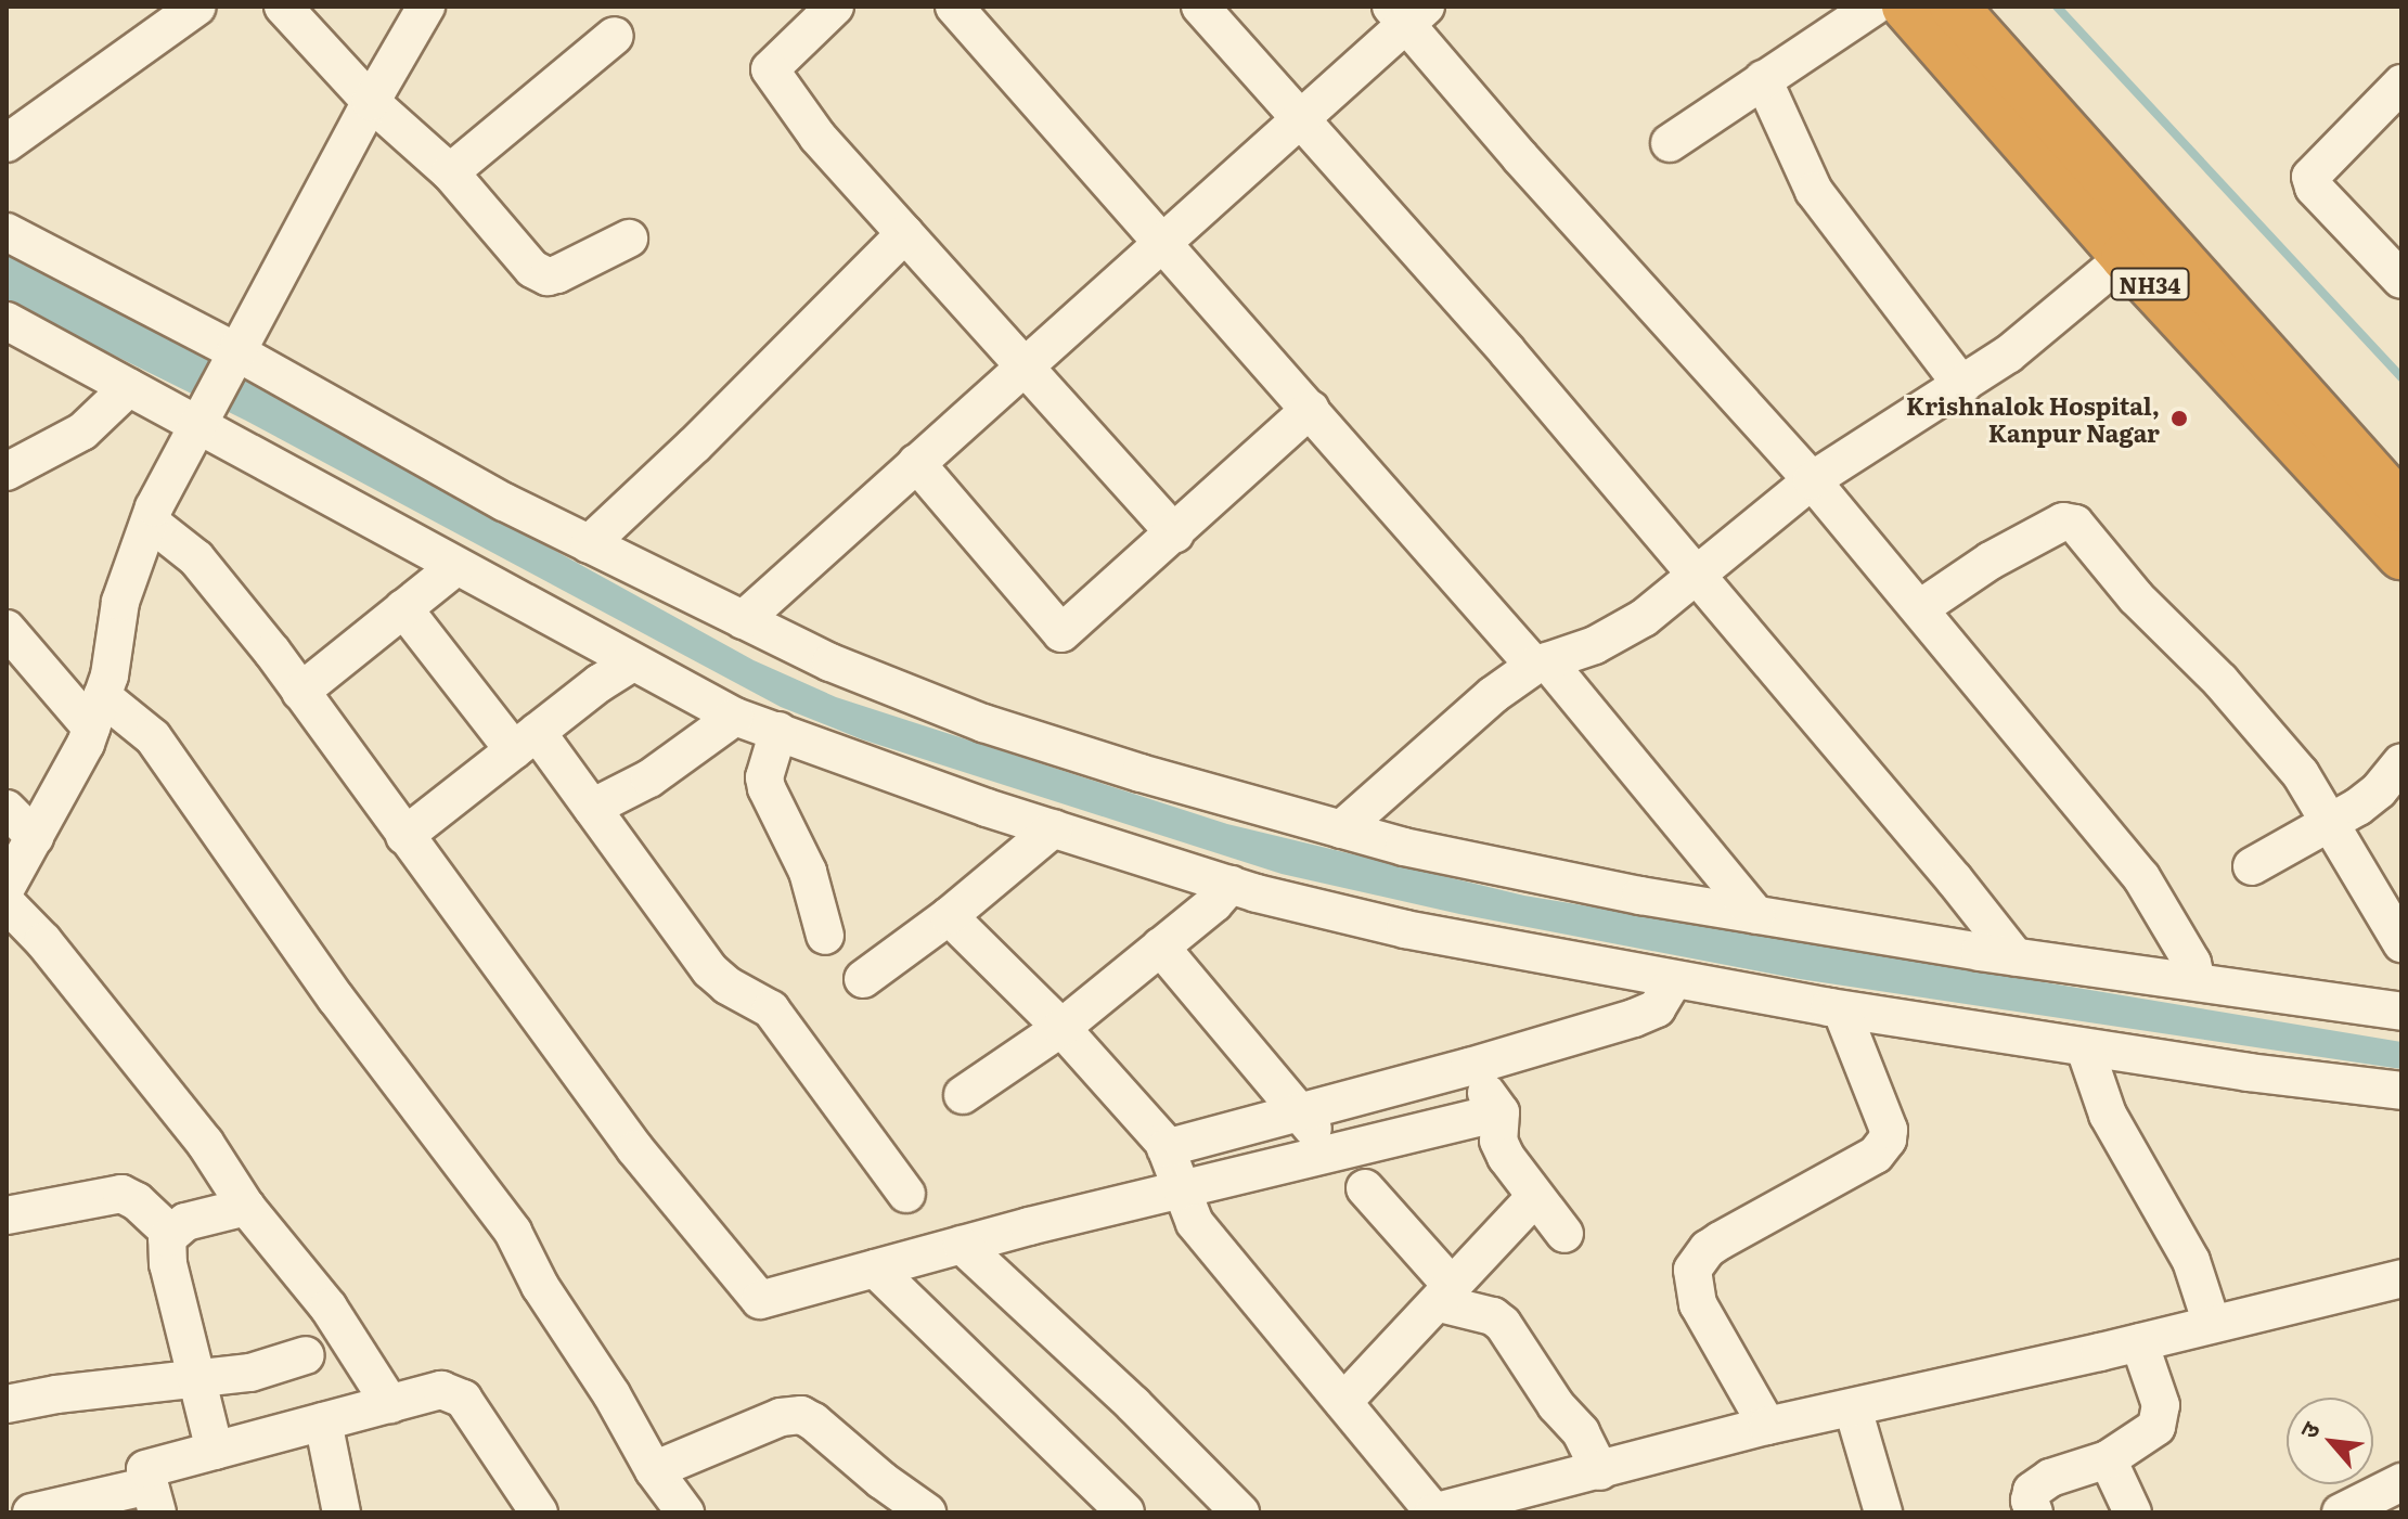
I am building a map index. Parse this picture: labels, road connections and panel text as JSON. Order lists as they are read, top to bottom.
{
  "streets": {
    "highway": ["NH34"]
  },
  "places": ["Krishnalok Hospital, Kanpur Nagar"],
  "north": "top left"
}
